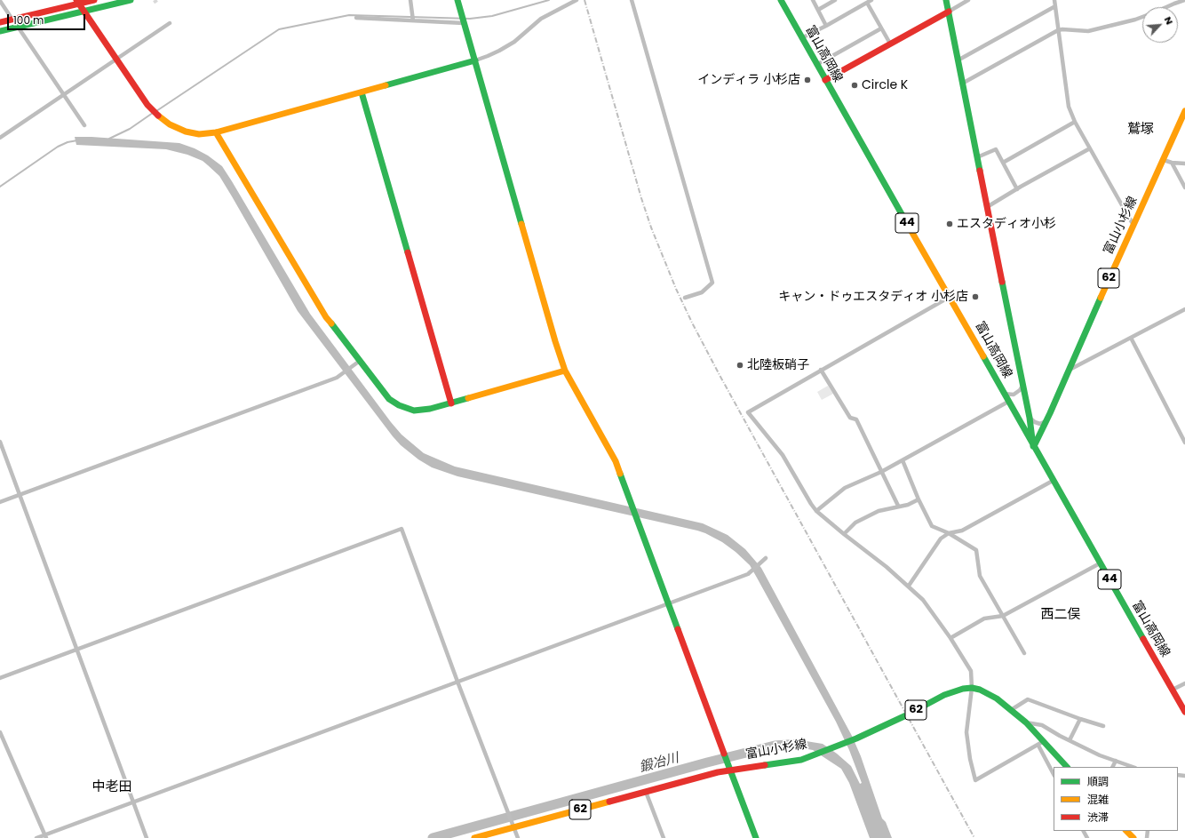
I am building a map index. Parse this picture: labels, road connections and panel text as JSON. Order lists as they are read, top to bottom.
{
  "streets": {
    "street": [
      "富山高岡線",
      "44",
      "富山小杉線",
      "62"
    ]
  },
  "crossings": [
    ["富山高岡線", "富山小杉線"]
  ],
  "districts": ["鷲塚", "西二俣", "中老田"],
  "water": ["鍛冶川"],
  "places": [
    "インディラ 小杉店",
    "Circle K",
    "エスタディオ小杉",
    "キャン・ドゥエスタディオ 小杉店",
    "北陸板硝子"
  ],
  "legend": ["順調", "混雑", "渋滞"],
  "scale_bar": "100 m",
  "north": "top right"
}
